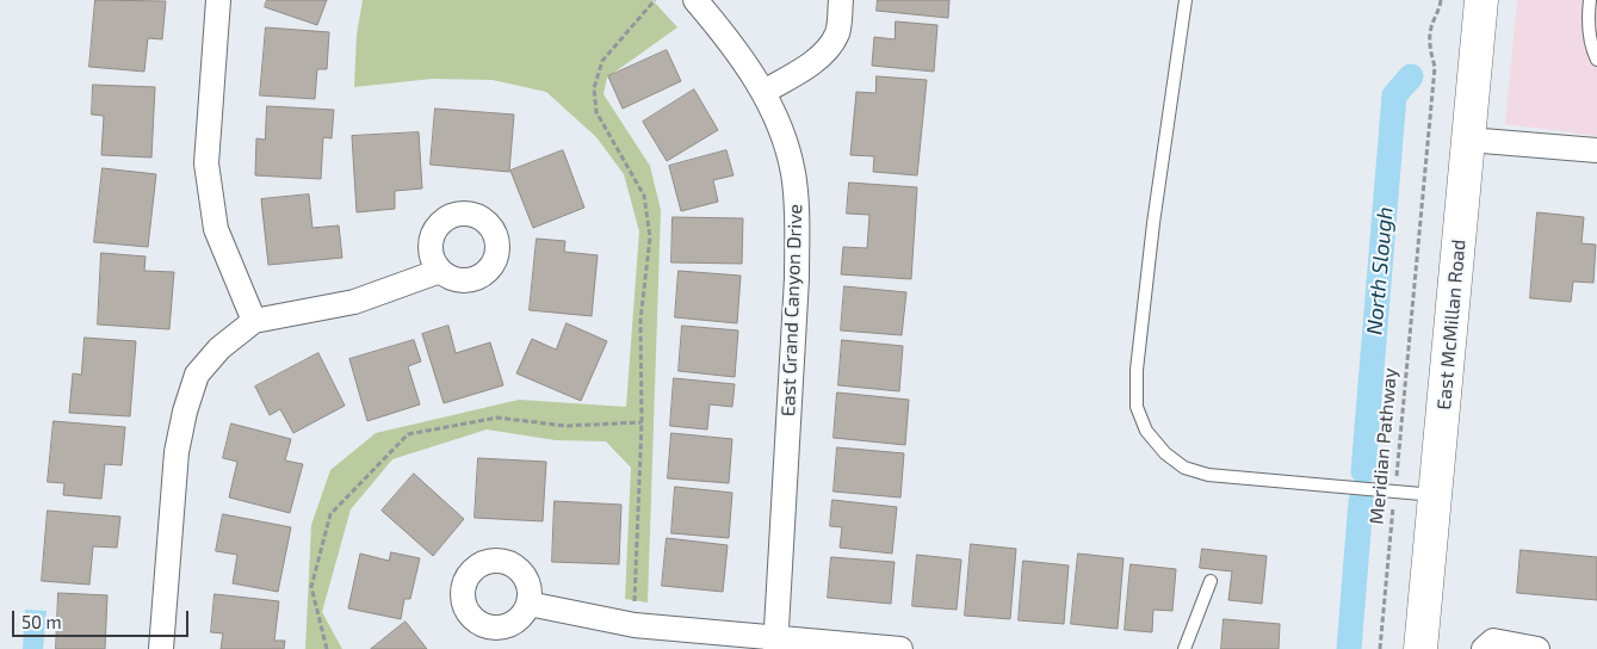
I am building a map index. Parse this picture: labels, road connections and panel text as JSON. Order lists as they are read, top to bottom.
{
  "streets": {
    "main road": ["East McMillan Road"],
    "street": ["East Grand Canyon Drive"],
    "path": ["Meridian Pathway"]
  },
  "water": ["North Slough"],
  "scale_bar": "50 m"
}
